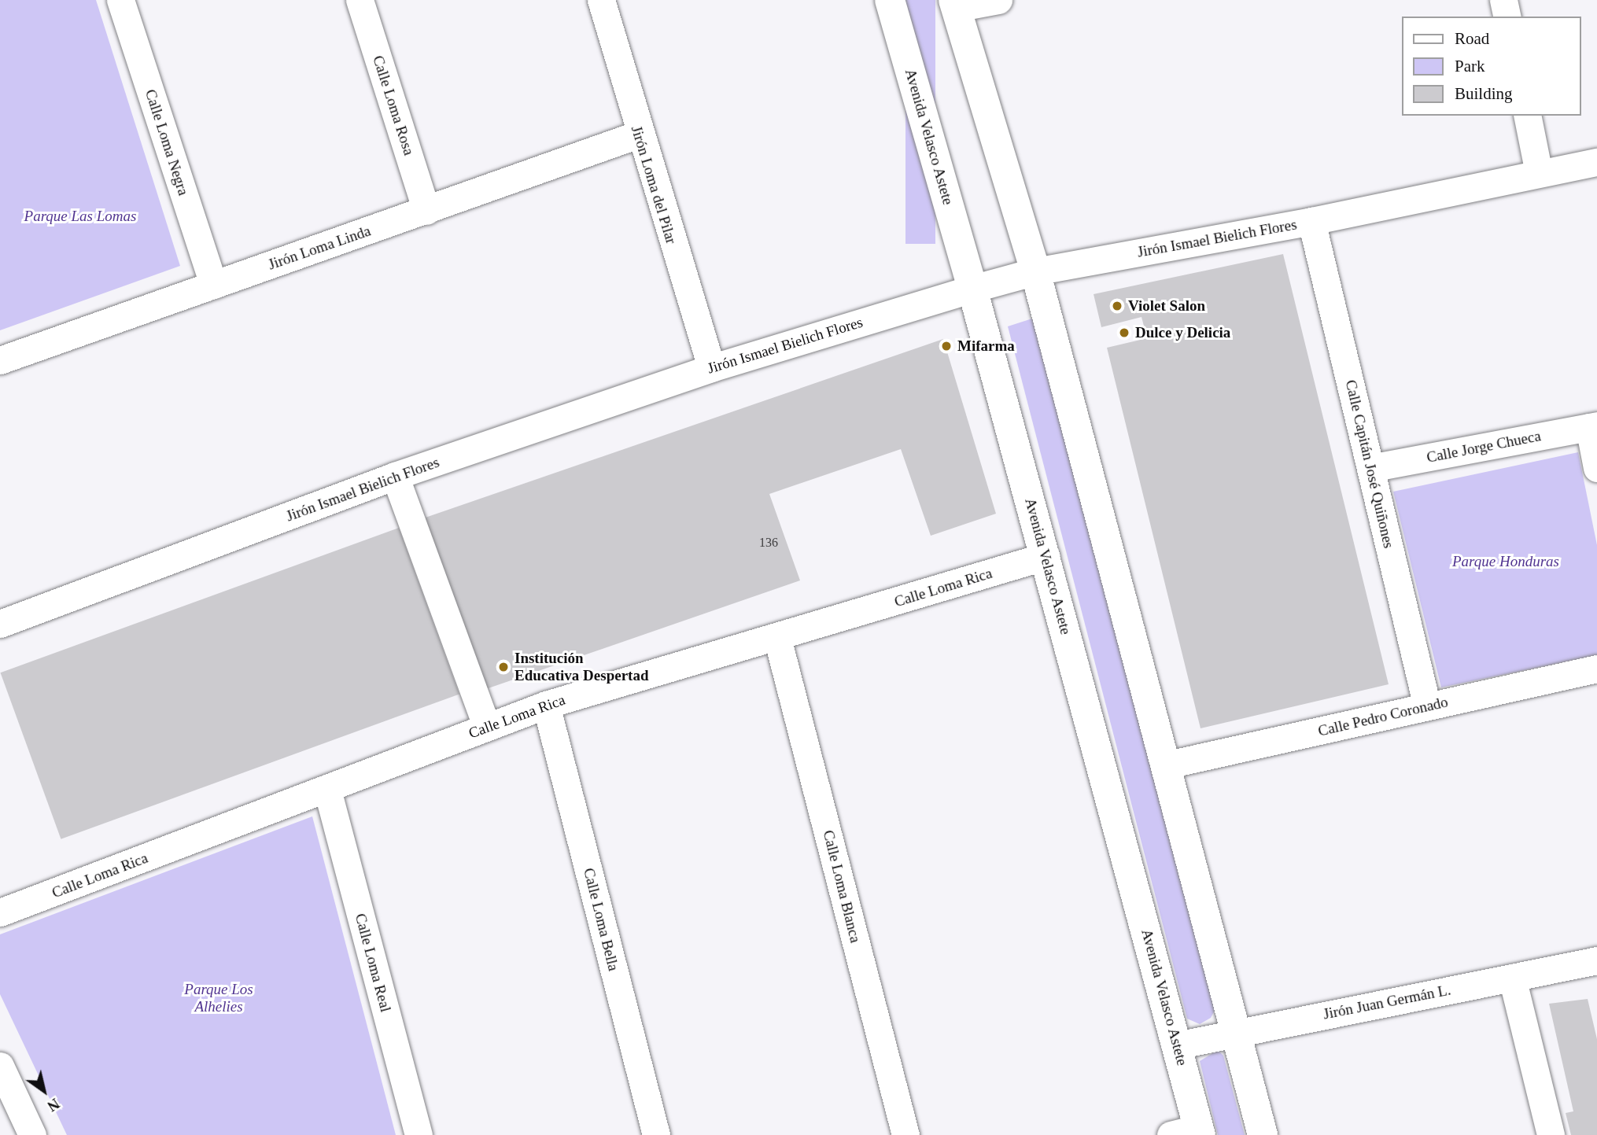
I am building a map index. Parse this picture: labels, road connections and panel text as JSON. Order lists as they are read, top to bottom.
{
  "streets": {
    "main road": ["Avenida Velasco Astete"],
    "street": [
      "Calle Loma Rosa",
      "Calle Loma Negra",
      "Jirón Loma del Pilar",
      "Jirón Ismael Bielich Flores",
      "Jirón Loma Linda",
      "Calle Jorge Chueca",
      "Calle Capitán José Quiñones",
      "Calle Loma Rica",
      "Calle Pedro Coronado",
      "Calle Loma Blanca",
      "Calle Loma Bella",
      "Calle Loma Real",
      "Jirón Juan Germán L."
    ]
  },
  "crossings": [
    ["Calle Loma Rosa", "Jirón Loma Linda"],
    ["Avenida Velasco Astete", "Jirón Ismael Bielich Flores"],
    ["Avenida Velasco Astete", "Calle Loma Rica"],
    ["Avenida Velasco Astete", "Jirón Juan Germán L."],
    ["Calle Loma Negra", "Jirón Loma Linda"],
    ["Jirón Loma del Pilar", "Jirón Ismael Bielich Flores"],
    ["Jirón Loma del Pilar", "Jirón Loma Linda"],
    ["Jirón Ismael Bielich Flores", "Calle Capitán José Quiñones"],
    ["Calle Jorge Chueca", "Calle Capitán José Quiñones"],
    ["Calle Capitán José Quiñones", "Calle Pedro Coronado"],
    ["Calle Loma Rica", "Calle Loma Blanca"],
    ["Calle Loma Rica", "Calle Loma Bella"],
    ["Calle Loma Rica", "Calle Loma Real"]
  ],
  "parks": ["Parque Las Lomas", "Parque Honduras", "Parque Los Alhelies"],
  "places": [
    "Violet Salon",
    "Dulce y Delicia",
    "Mifarma",
    "Institución Educativa Despertad"
  ],
  "house_numbers": ["136"],
  "legend": ["Road", "Park", "Building"],
  "north": "bottom right"
}
